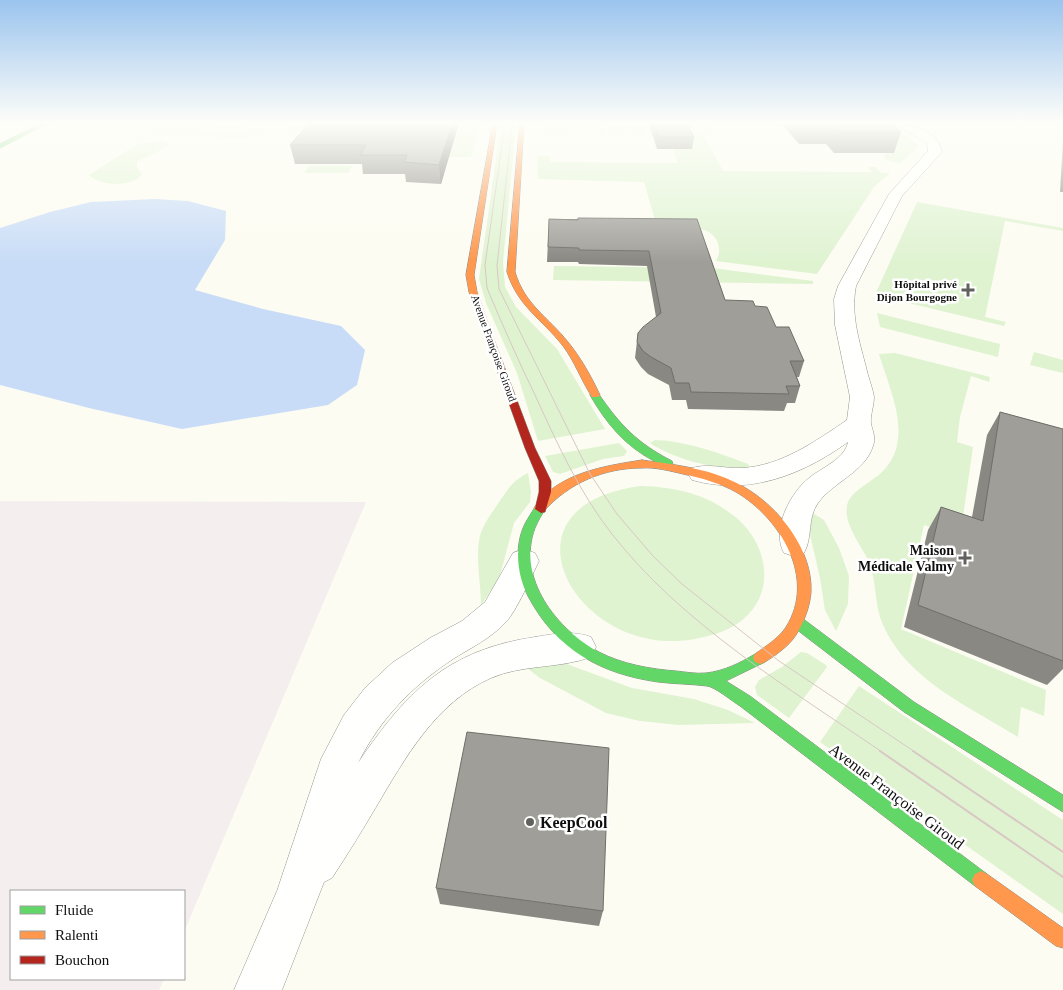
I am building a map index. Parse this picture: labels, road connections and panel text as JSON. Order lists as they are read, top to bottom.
{
  "streets": {
    "street": ["Avenue Françoise Giroud"]
  },
  "places": {
    "health": ["Hôpital privé Dijon Bourgogne", "Maison Médicale Valmy"],
    "other": ["KeepCool"]
  },
  "legend": ["Fluide", "Ralenti", "Bouchon"]
}
